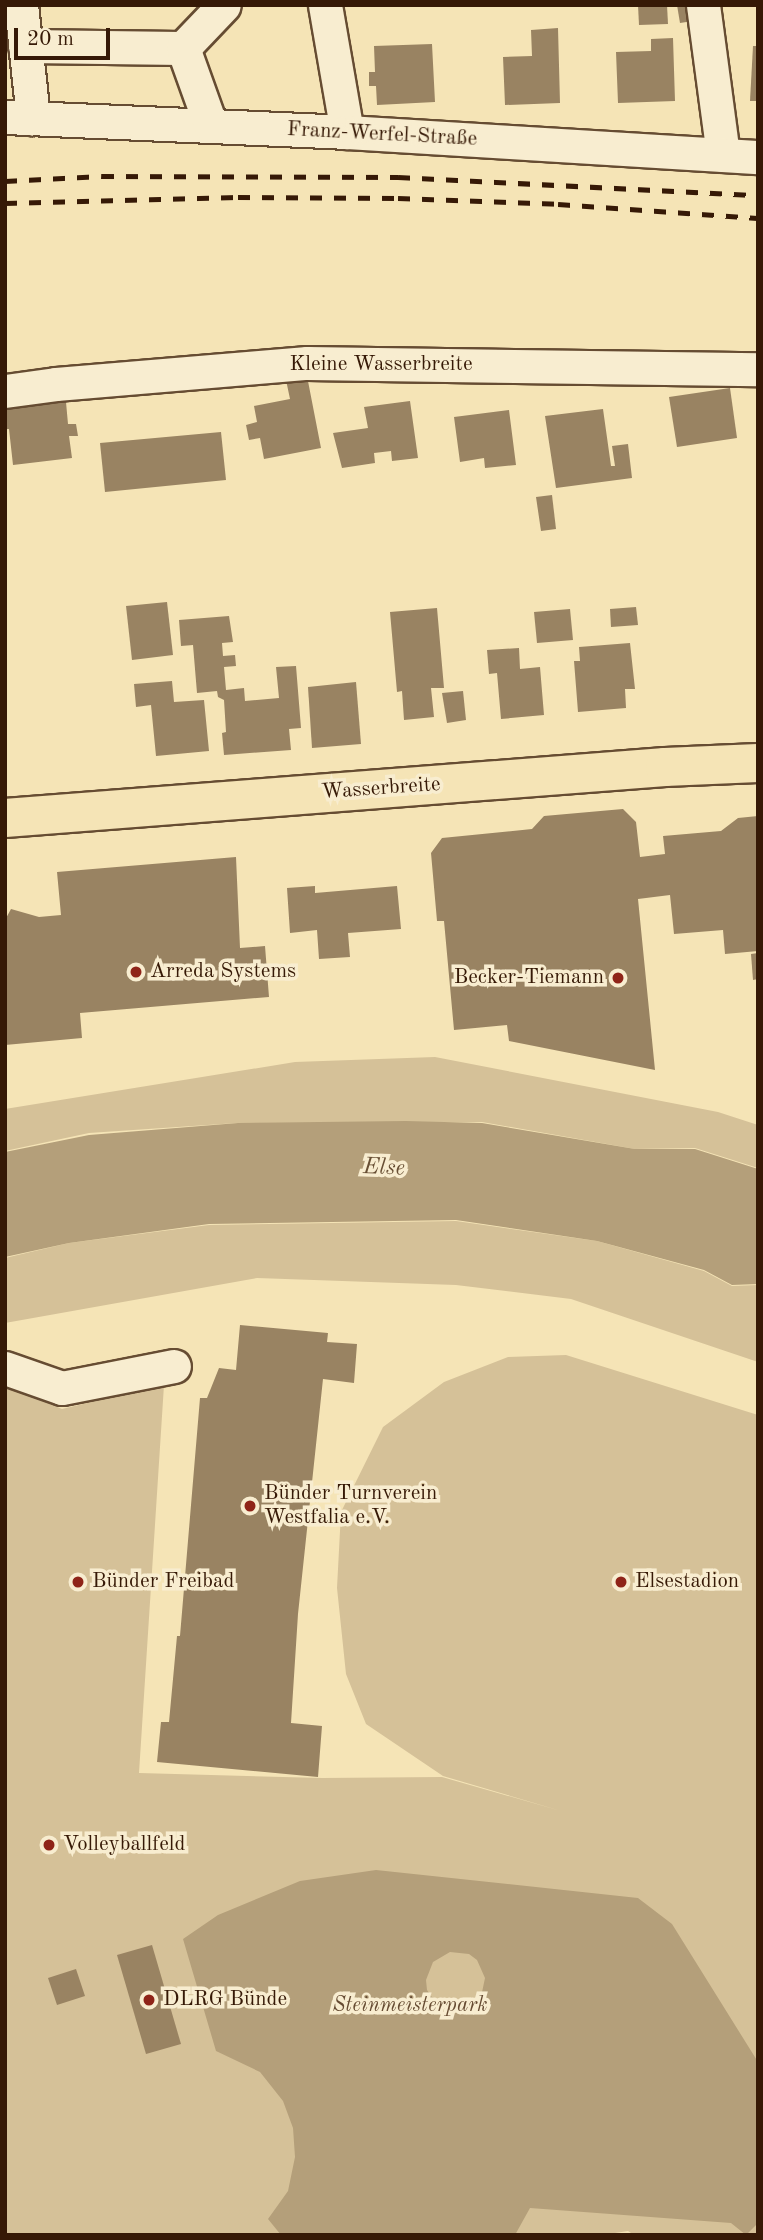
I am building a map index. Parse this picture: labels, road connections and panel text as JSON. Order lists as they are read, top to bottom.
{
  "streets": {
    "main road": ["Wasserbreite"],
    "street": ["Franz-Werfel-Straße", "Kleine Wasserbreite"]
  },
  "water": ["Else"],
  "parks": ["Steinmeisterpark"],
  "places": [
    "Arreda Systems",
    "Becker-Tiemann",
    "Bünder Turnverein Westfalia e.V.",
    "Bünder Freibad",
    "Elsestadion",
    "Volleyballfeld",
    "DLRG Bünde"
  ],
  "scale_bar": "20 m"
}
